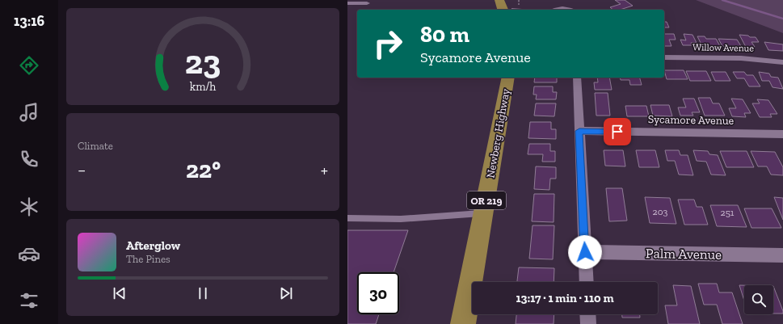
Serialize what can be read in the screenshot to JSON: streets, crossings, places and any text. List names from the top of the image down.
{
  "streets": {
    "main road": ["Newberg Highway", "OR 219"],
    "street": ["Willow Avenue", "Sycamore Avenue", "Palm Avenue"]
  },
  "house_numbers": ["203", "251"],
  "page": {
    "tabs": "13:16",
    "turn": ["80 m", "Sycamore Avenue"],
    "tile": "Climate",
    "heat": ["−", "22°", "+"],
    "song": ["Afterglow", "The Pines"],
    "limit": "30",
    "trip": "13:17 · 1 min · 110 m",
    "gauge": ["23", "km/h"]
  }
}
